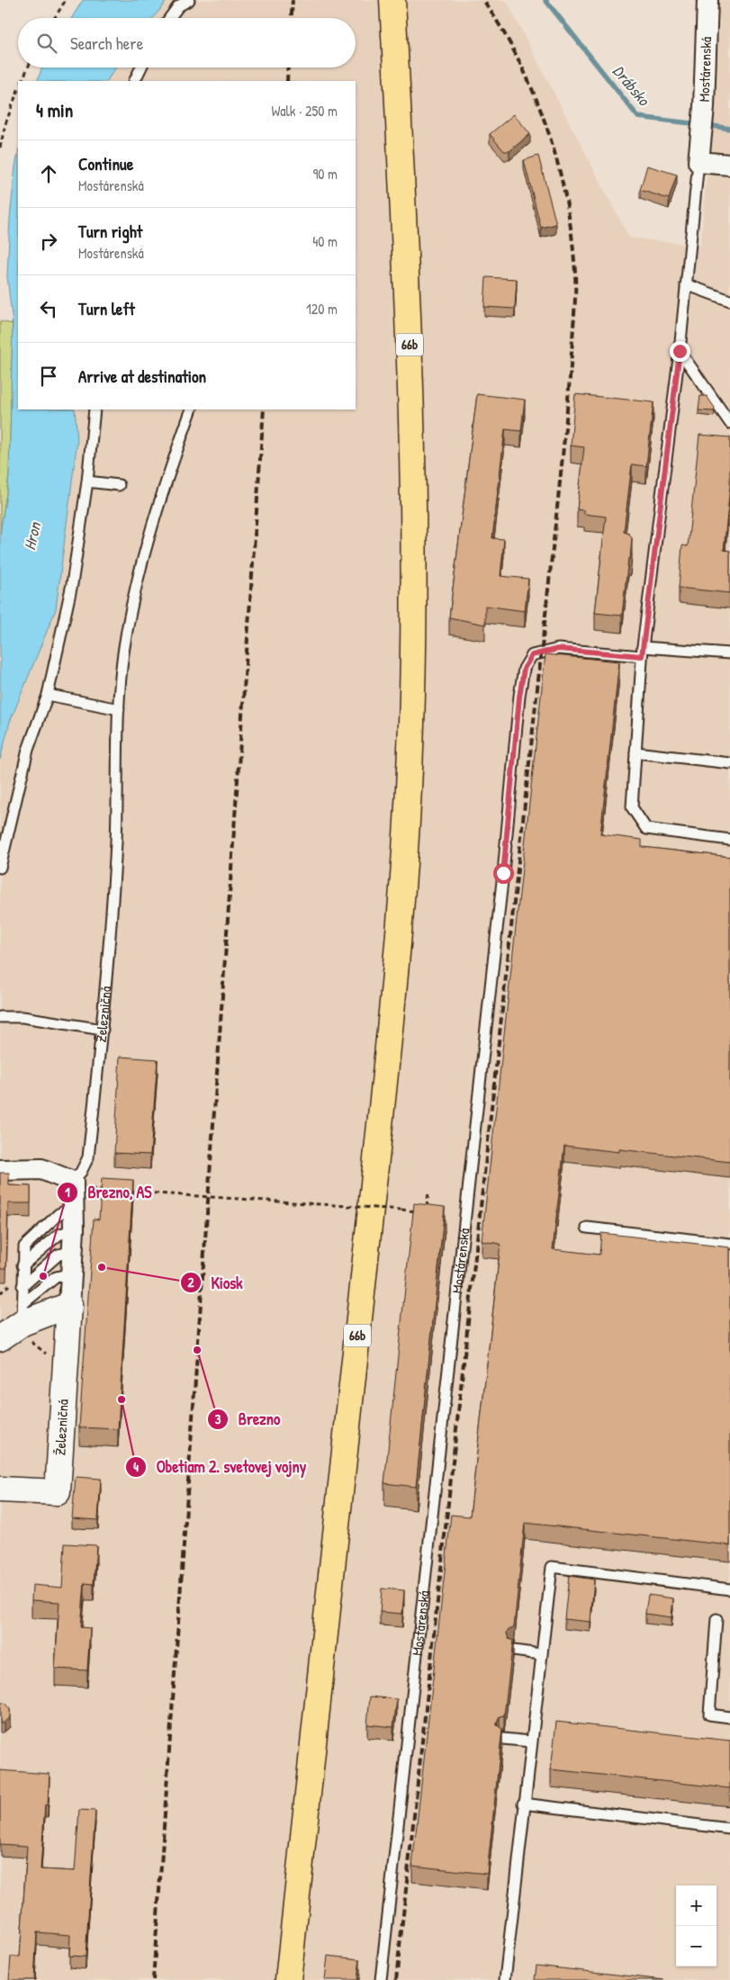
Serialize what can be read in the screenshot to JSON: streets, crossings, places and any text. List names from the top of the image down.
{
  "streets": {
    "main road": ["66b"],
    "street": ["Mostárenská", "Železničná"]
  },
  "water": ["Drábsko", "Hron"],
  "places": [
    "Kiosk",
    "Brezno, AS",
    "Brezno",
    "Obetiam 2. svetovej vojny"
  ],
  "page": {
    "search": "Search here",
    "heading": ["4 min", "Walk · 250 m"],
    "list": [
      ["Continue", "Mostárenská", "90 m"],
      ["Turn right", "Mostárenská", "40 m"],
      ["Turn left", "120 m"],
      "Arrive at destination"
    ],
    "map_buttons": ["+", "−"]
  }
}
